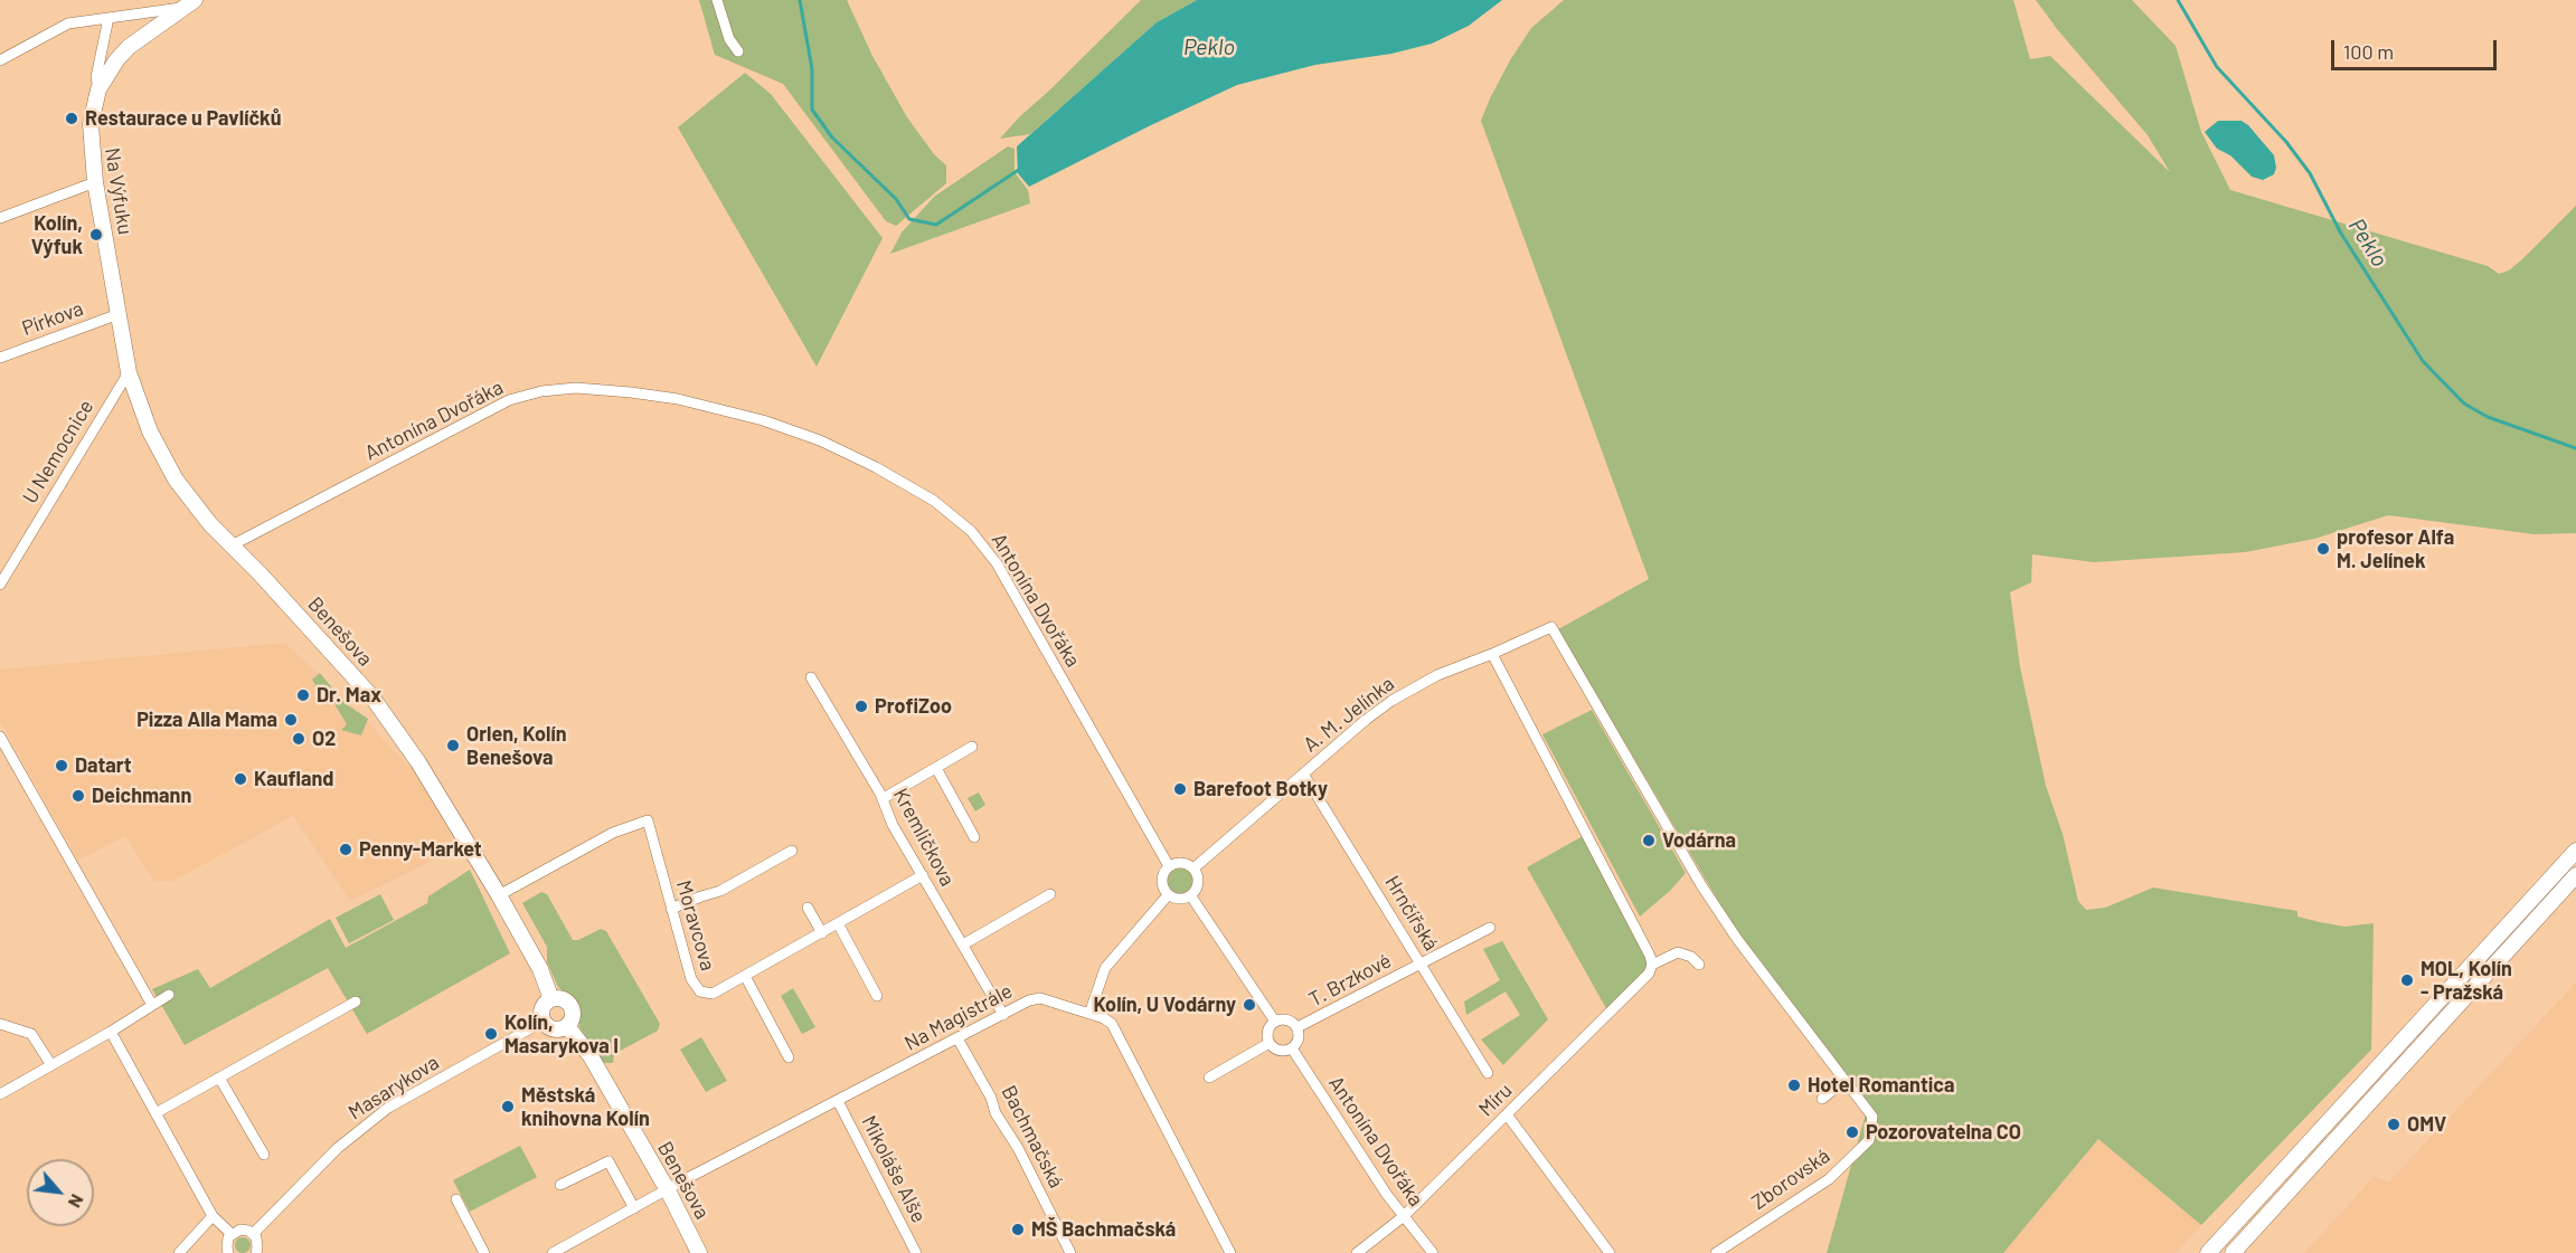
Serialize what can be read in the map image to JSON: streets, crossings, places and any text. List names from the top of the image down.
{
  "streets": {
    "street": [
      "Na Výfuku",
      "Pírkova",
      "Antonína Dvořáka",
      "U Nemocnice",
      "Benešova",
      "A. M. Jelínka",
      "Kremličkova",
      "Hrnčířská",
      "Moravcova",
      "T. Brzkové",
      "Na Magistrále",
      "Masarykova",
      "Míru",
      "Bachmačská",
      "Mikoláše Alše",
      "Zborovská"
    ]
  },
  "crossings": [
    ["Na Výfuku", "Pírkova"],
    ["Na Výfuku", "U Nemocnice"],
    ["Na Výfuku", "Benešova"],
    ["Antonína Dvořáka", "Benešova"],
    ["Antonína Dvořáka", "A. M. Jelínka"],
    ["Antonína Dvořáka", "T. Brzkové"],
    ["Antonína Dvořáka", "Míru"],
    ["U Nemocnice", "Benešova"],
    ["Benešova", "Moravcova"],
    ["Benešova", "Na Magistrále"],
    ["Benešova", "Masarykova"],
    ["A. M. Jelínka", "Hrnčířská"],
    ["A. M. Jelínka", "Zborovská"],
    ["Kremličkova", "Moravcova"],
    ["Kremličkova", "Na Magistrále"],
    ["Hrnčířská", "T. Brzkové"],
    ["Na Magistrále", "Bachmačská"],
    ["Na Magistrále", "Mikoláše Alše"]
  ],
  "water": ["Peklo"],
  "places": [
    "Restaurace u Pavlíčků",
    "Kolín, Výfuk",
    "profesor Alfa M. Jelínek",
    "Dr. Max",
    "ProfiZoo",
    "Pizza Alla Mama",
    "O2",
    "Orlen, Kolín Benešova",
    "Datart",
    "Kaufland",
    "Barefoot Botky",
    "Deichmann",
    "Vodárna",
    "Penny-Market",
    "MOL, Kolín - Pražská",
    "Kolín, U Vodárny",
    "Kolín, Masarykova I",
    "Hotel Romantica",
    "Městská knihovna Kolín",
    "OMV",
    "Pozorovatelna CO",
    "MŠ Bachmačská"
  ],
  "scale_bar": "100 m",
  "north": "bottom right"
}
